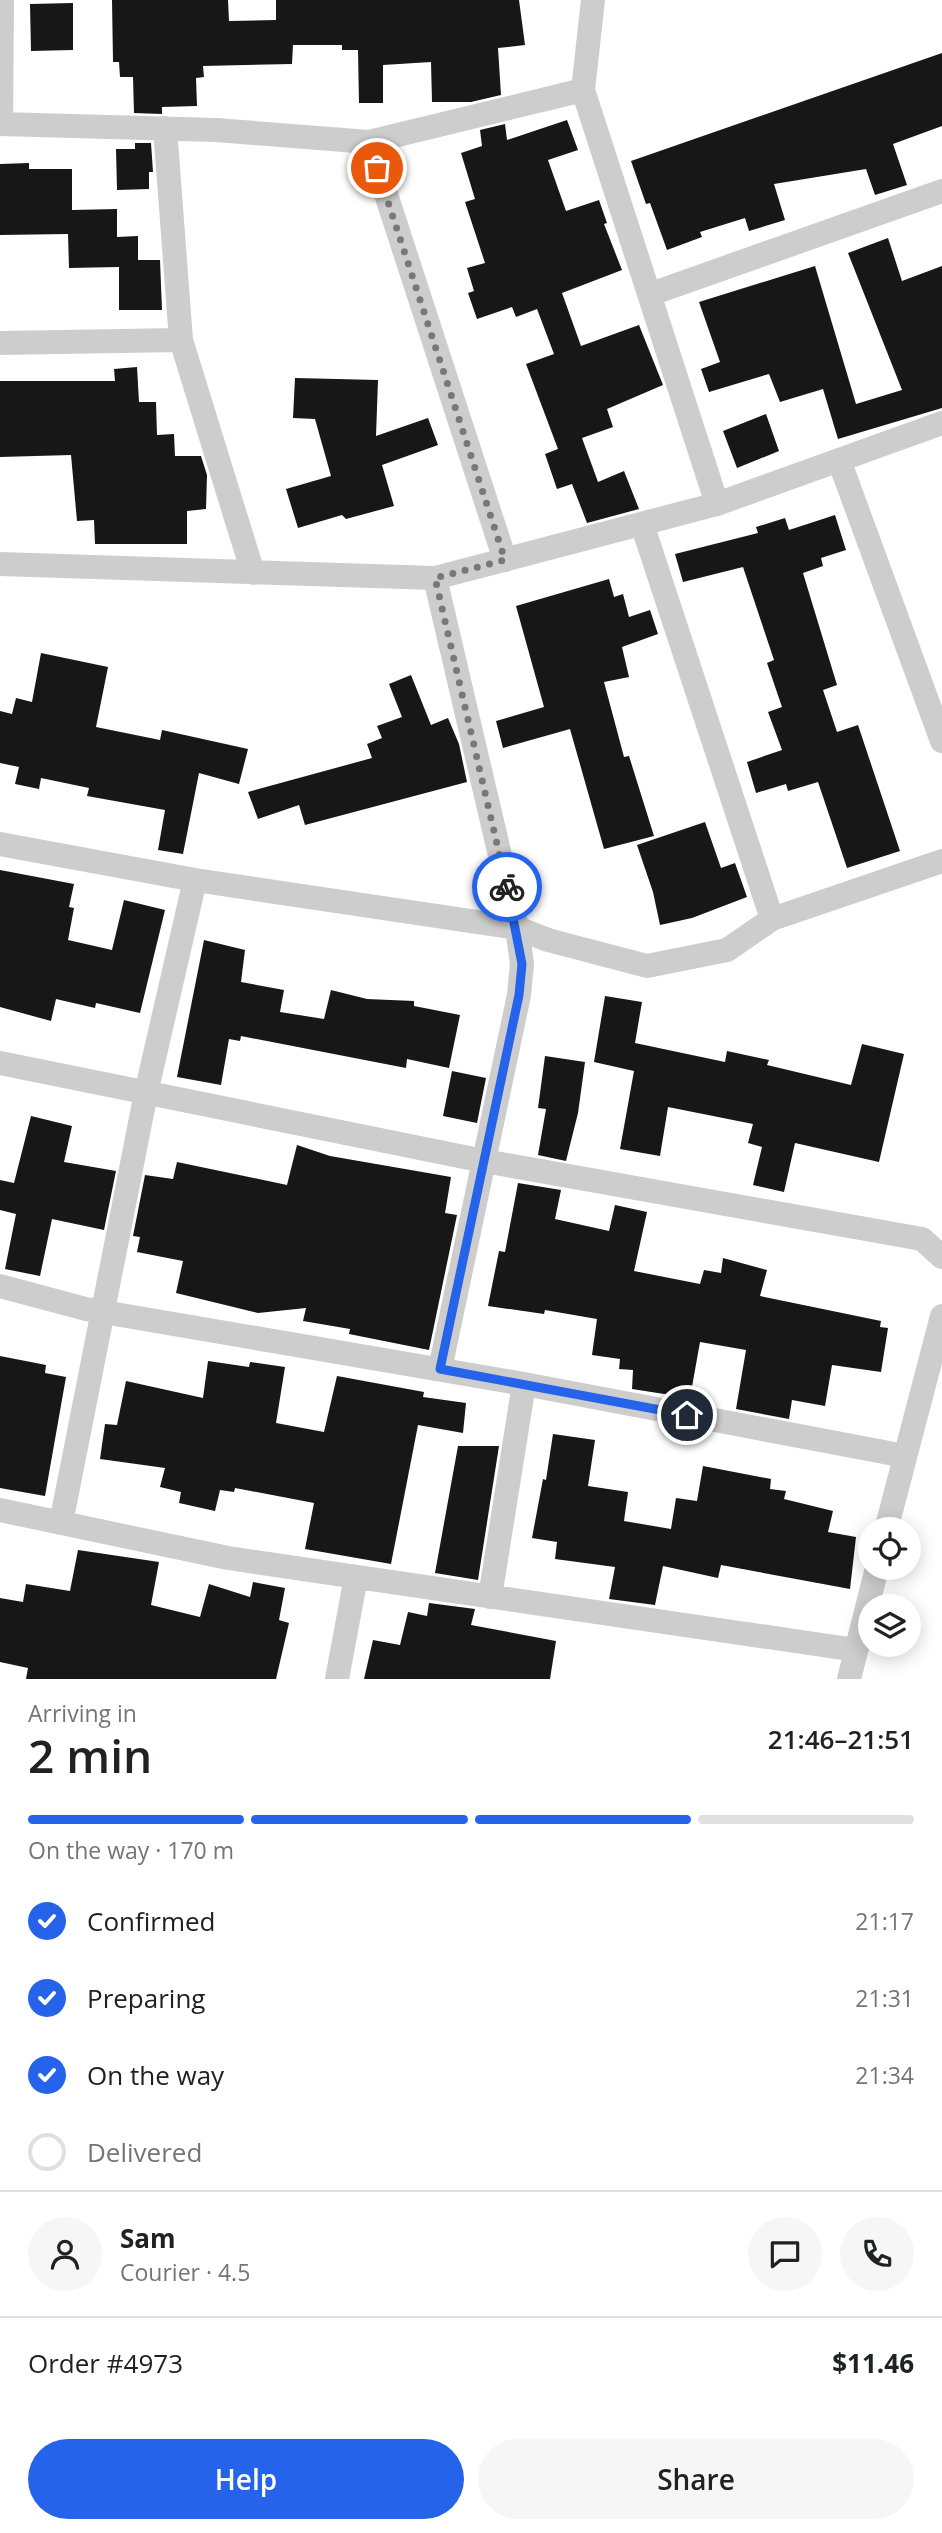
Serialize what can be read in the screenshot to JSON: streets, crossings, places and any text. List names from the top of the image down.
{
  "page": {
    "heading": ["2 min", "Arriving in", "21:46–21:51"],
    "panel": [
      "Sam",
      "Courier · 4.5",
      "Order #4973",
      "$11.46"
    ],
    "bar": "On the way · 170 m",
    "list": [
      ["Confirmed", "21:17"],
      ["Preparing", "21:31"],
      ["On the way", "21:34"],
      "Delivered"
    ],
    "buttons": ["Help", "Share"]
  }
}
